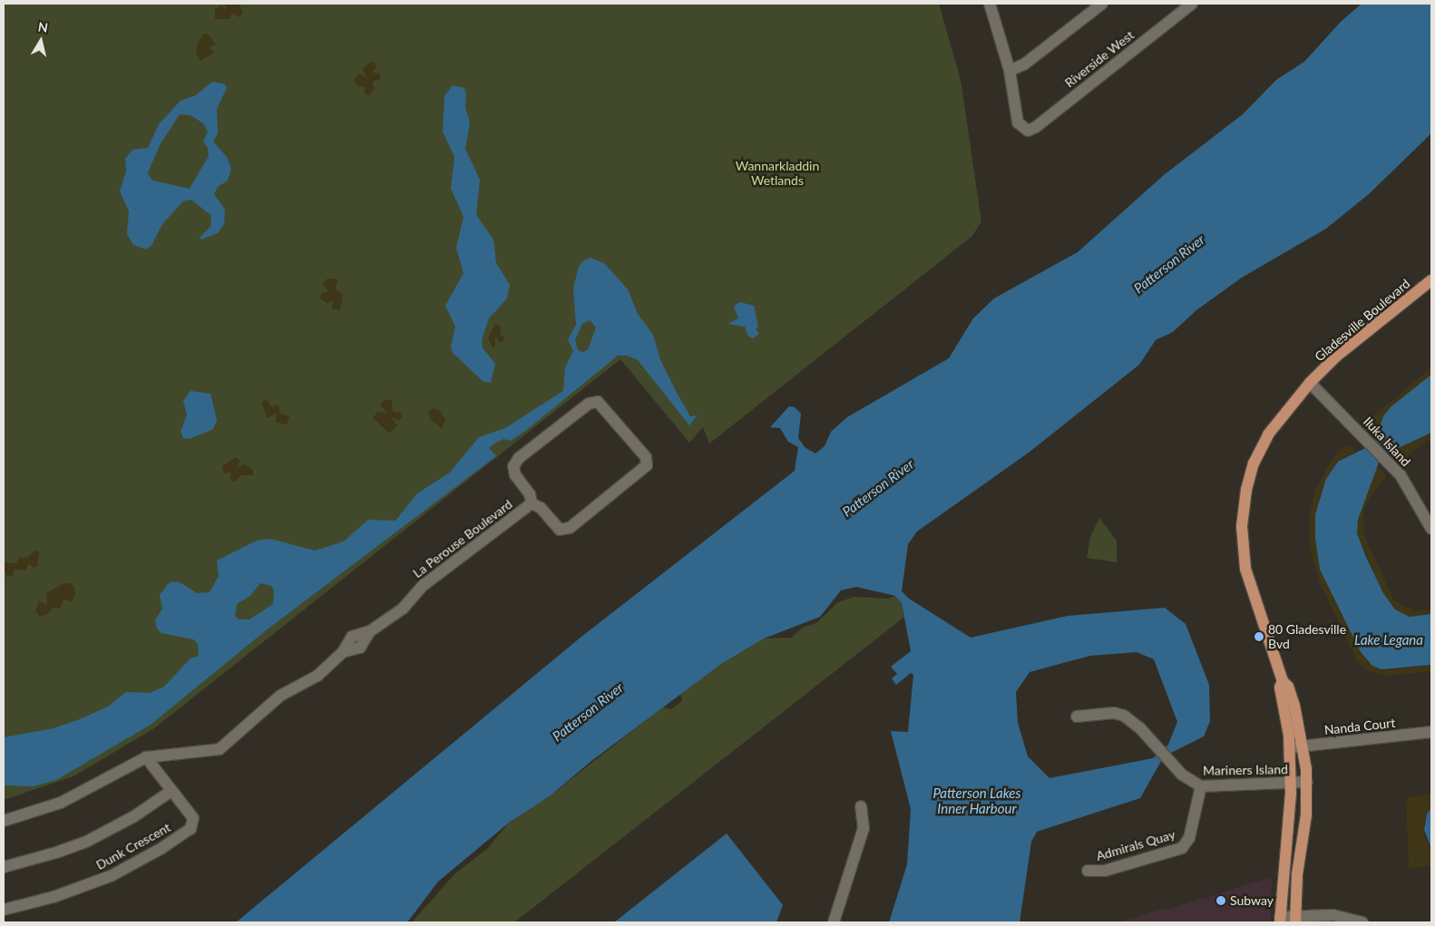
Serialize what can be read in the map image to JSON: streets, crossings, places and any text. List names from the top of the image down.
{
  "streets": {
    "main road": ["Gladesville Boulevard"],
    "street": [
      "Riverside West",
      "Iluka Island",
      "La Perouse Boulevard",
      "Nanda Court",
      "Mariners Island",
      "Admirals Quay",
      "Dunk Crescent"
    ]
  },
  "crossings": [
    ["Gladesville Boulevard", "Iluka Island"],
    ["Gladesville Boulevard", "Nanda Court"],
    ["Gladesville Boulevard", "Mariners Island"],
    ["La Perouse Boulevard", "Dunk Crescent"],
    ["Mariners Island", "Admirals Quay"]
  ],
  "water": ["Patterson River", "Lake Legana", "Patterson Lakes Inner Harbour"],
  "parks": ["Wannarkladdin Wetlands"],
  "places": ["80 Gladesville Bvd", "Subway"],
  "north": "top"
}
